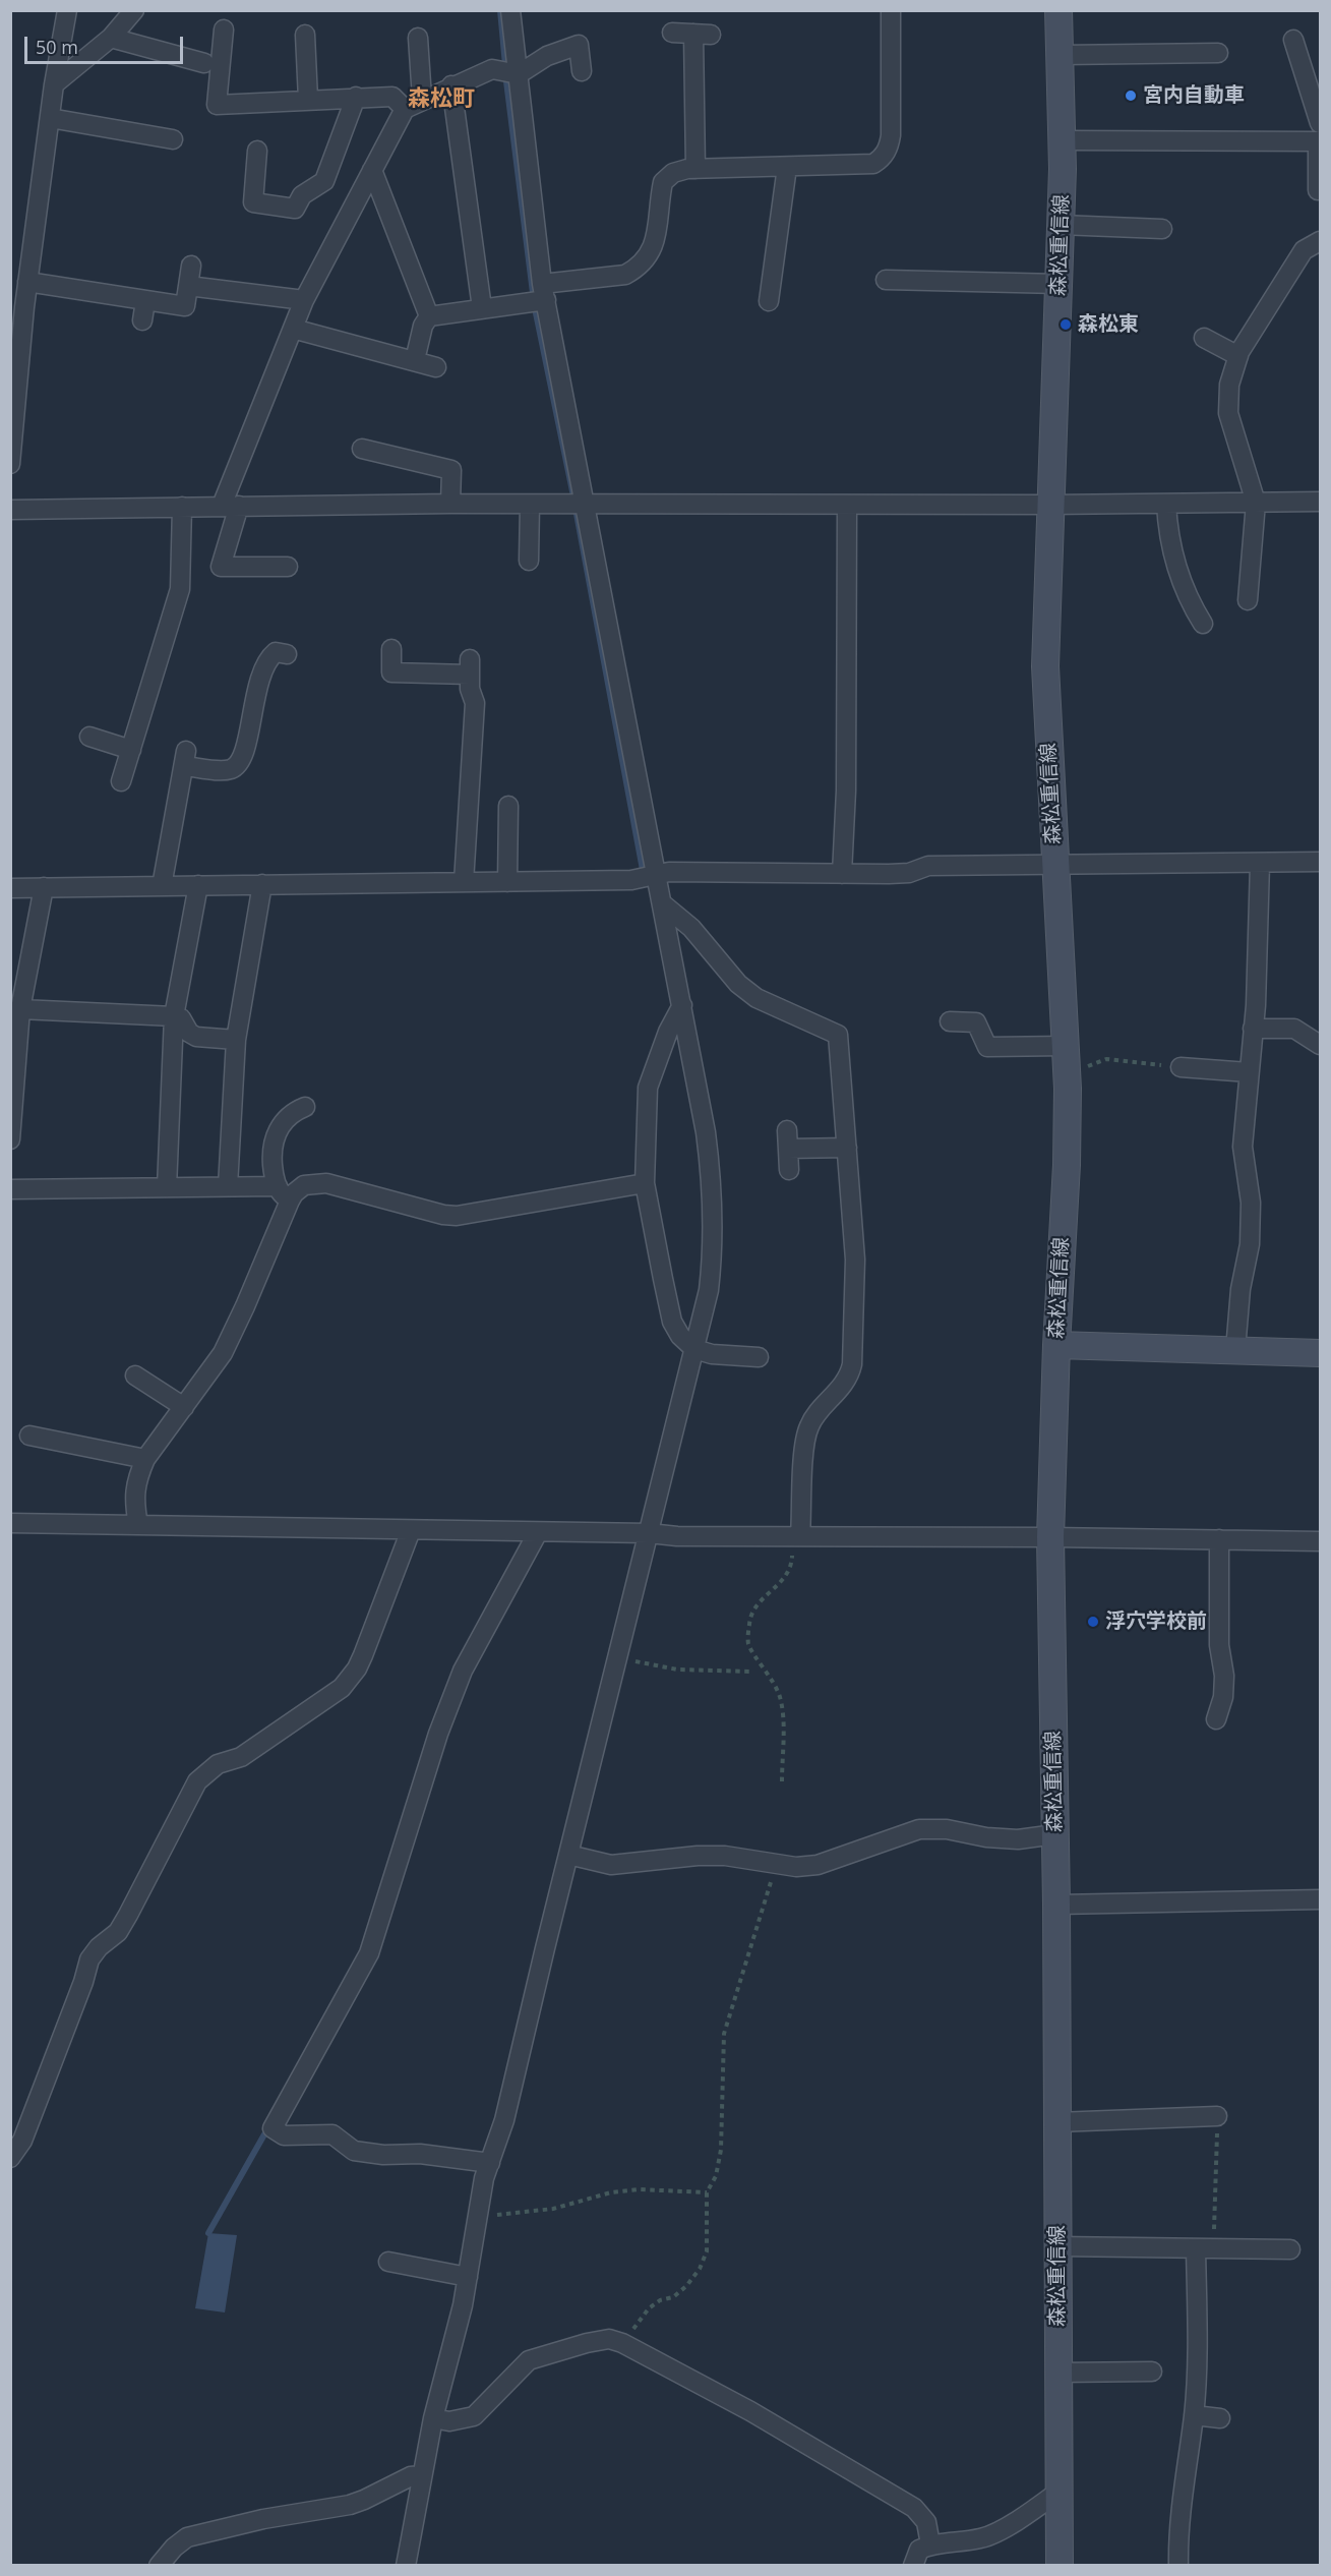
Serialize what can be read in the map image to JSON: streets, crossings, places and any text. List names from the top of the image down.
{
  "streets": {
    "main road": ["森松重信線"]
  },
  "districts": ["森松町"],
  "places": ["宮内自動車", "森松東", "浮穴学校前"],
  "scale_bar": "50 m"
}
